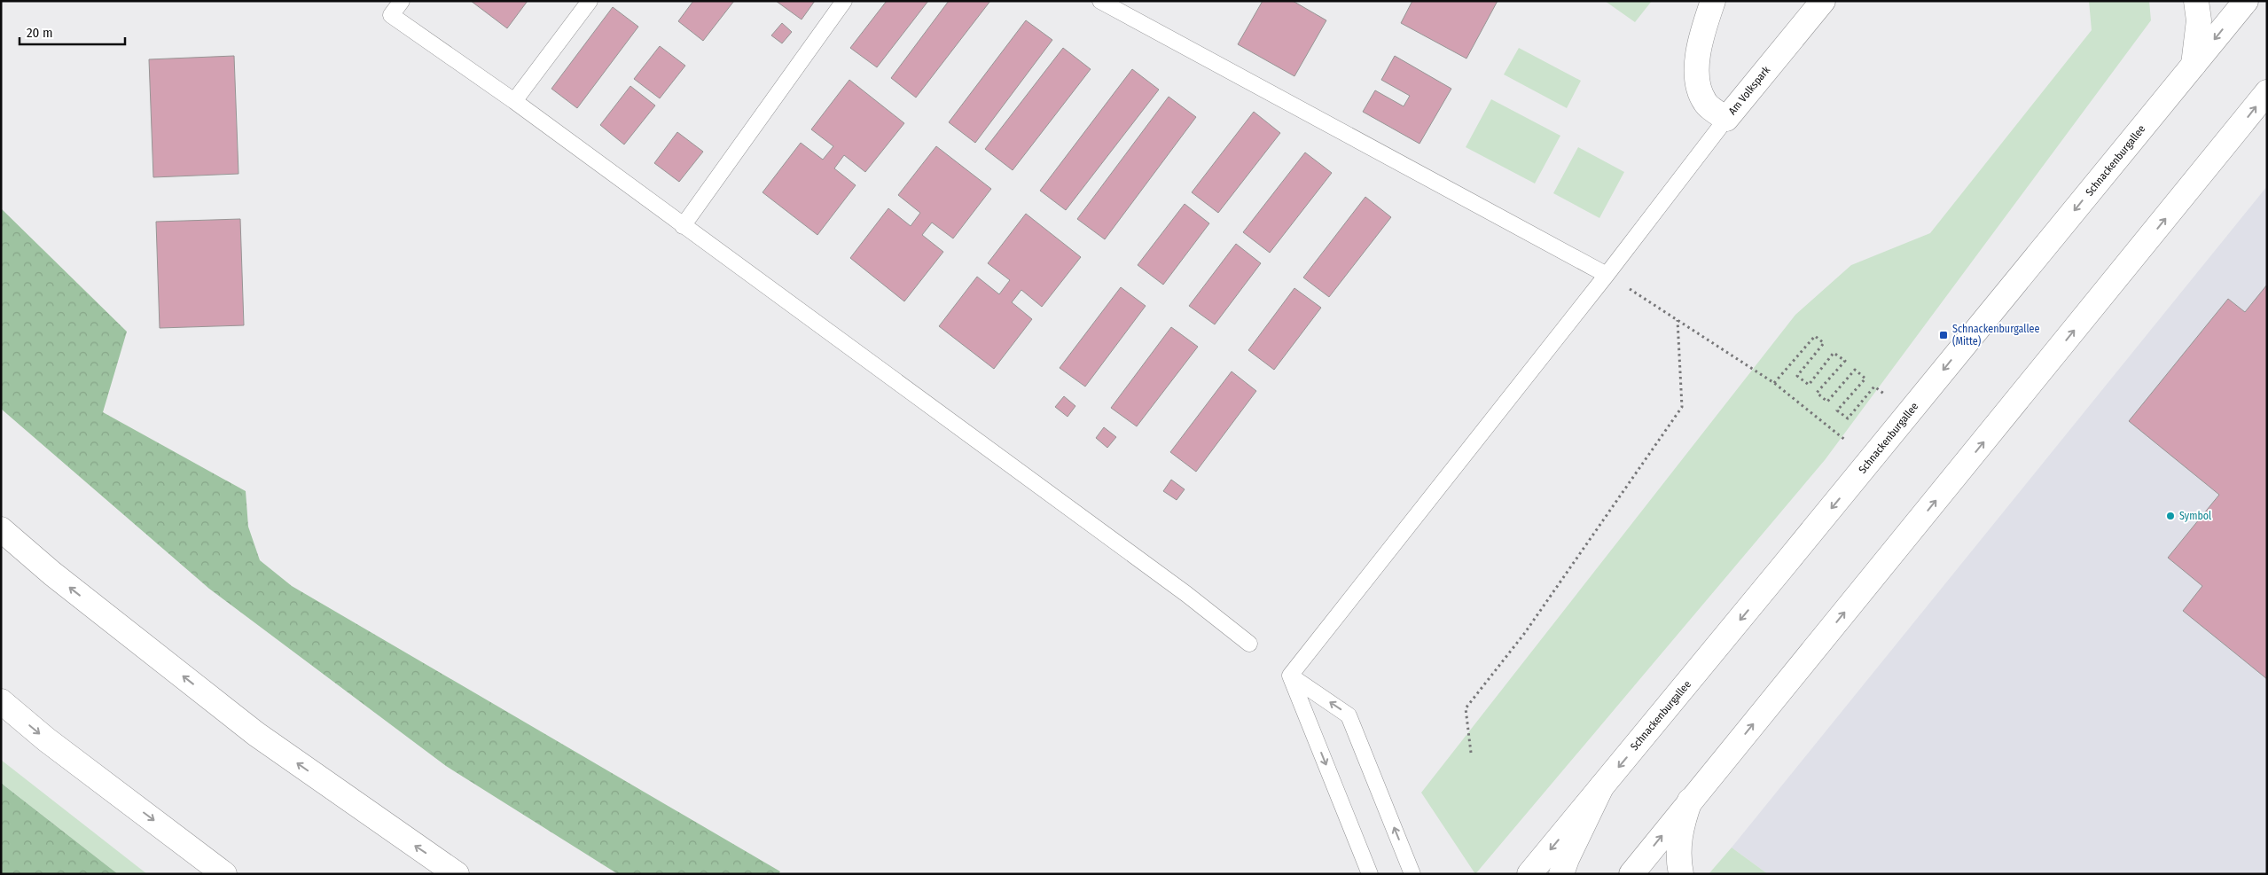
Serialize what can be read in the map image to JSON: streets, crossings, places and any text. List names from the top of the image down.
{
  "streets": {
    "main road": ["Am Volkspark", "Schnackenburgallee"]
  },
  "places": {
    "transit": ["Schnackenburgallee (Mitte)"],
    "other": ["Symbol"]
  },
  "scale_bar": "20 m"
}
